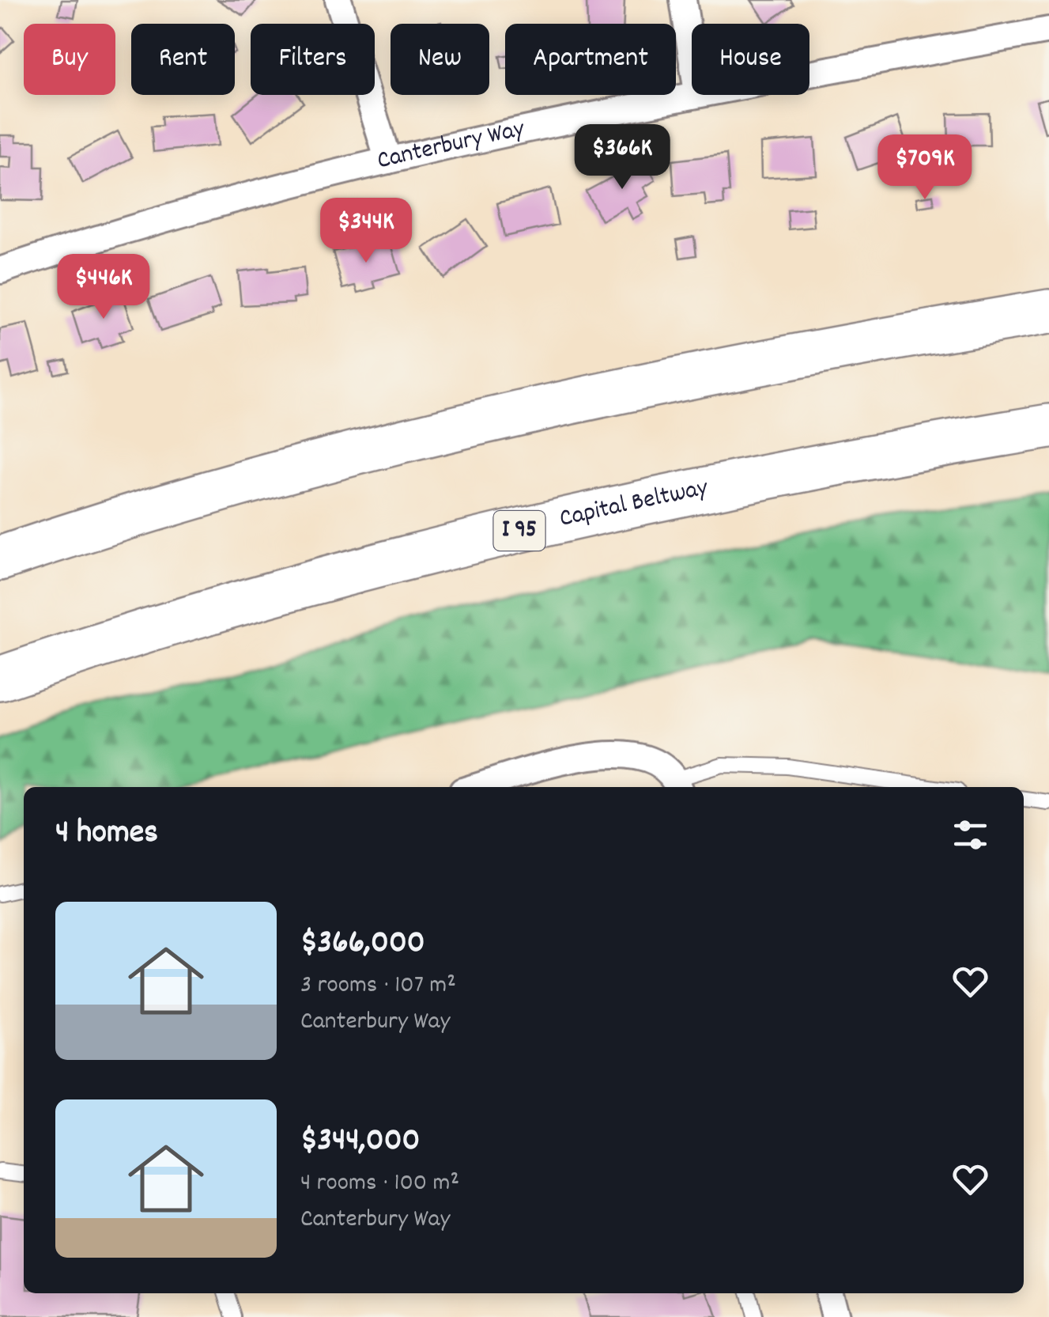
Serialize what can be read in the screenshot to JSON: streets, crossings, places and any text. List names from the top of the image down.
{
  "streets": {
    "highway": ["Capital Beltway", "I 95"],
    "street": ["Canterbury Way"]
  },
  "page": {
    "chip": [
      "Buy",
      "Rent",
      "Filters",
      "New",
      "Apartment",
      "House"
    ],
    "price": [
      "$366K",
      "$709K",
      "$344K",
      "$446K"
    ],
    "heading": "4 homes",
    "list": [
      {
        "name": "$366,000",
        "note": "3 rooms · 107 m² · Canterbury Way"
      },
      {
        "name": "$344,000",
        "note": "4 rooms · 100 m² · Canterbury Way"
      }
    ]
  }
}
